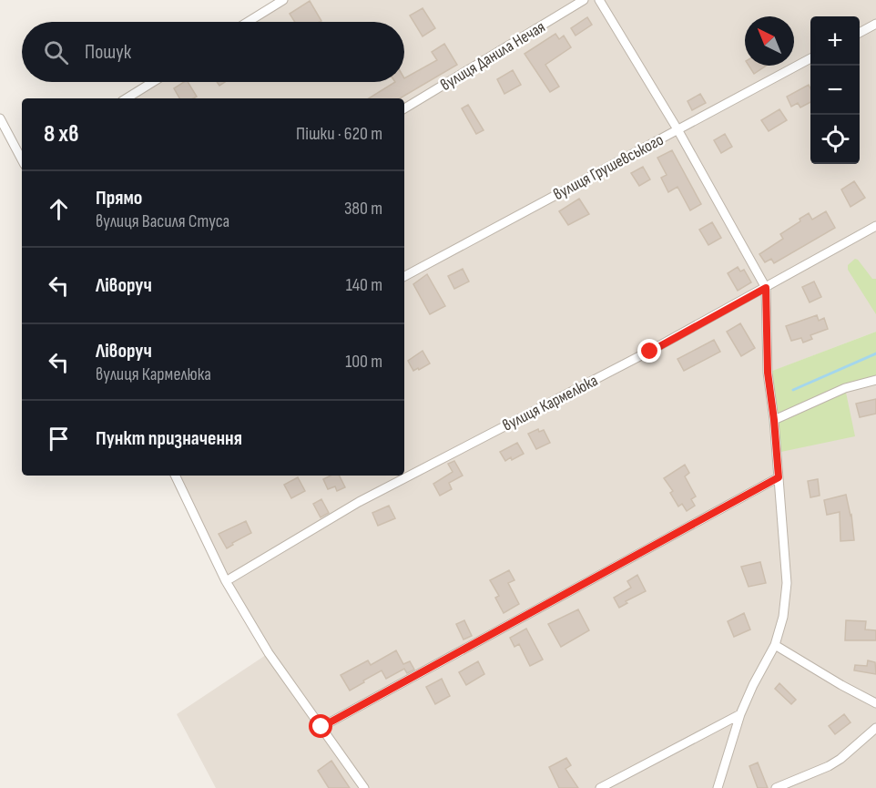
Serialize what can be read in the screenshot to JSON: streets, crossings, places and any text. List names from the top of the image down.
{
  "streets": {
    "street": ["вулиця Данила Нечая", "вулиця Грушевського", "вулиця Кармелюка"]
  },
  "north": "top left",
  "page": {
    "map_buttons": ["+", "−"],
    "search": "Пошук",
    "heading": ["8 хв", "Пішки · 620 m"],
    "list": [
      ["Прямо", "вулиця Василя Стуса", "380 m"],
      ["Ліворуч", "140 m"],
      ["Ліворуч", "вулиця Кармелюка", "100 m"],
      "Пункт призначення"
    ]
  }
}
